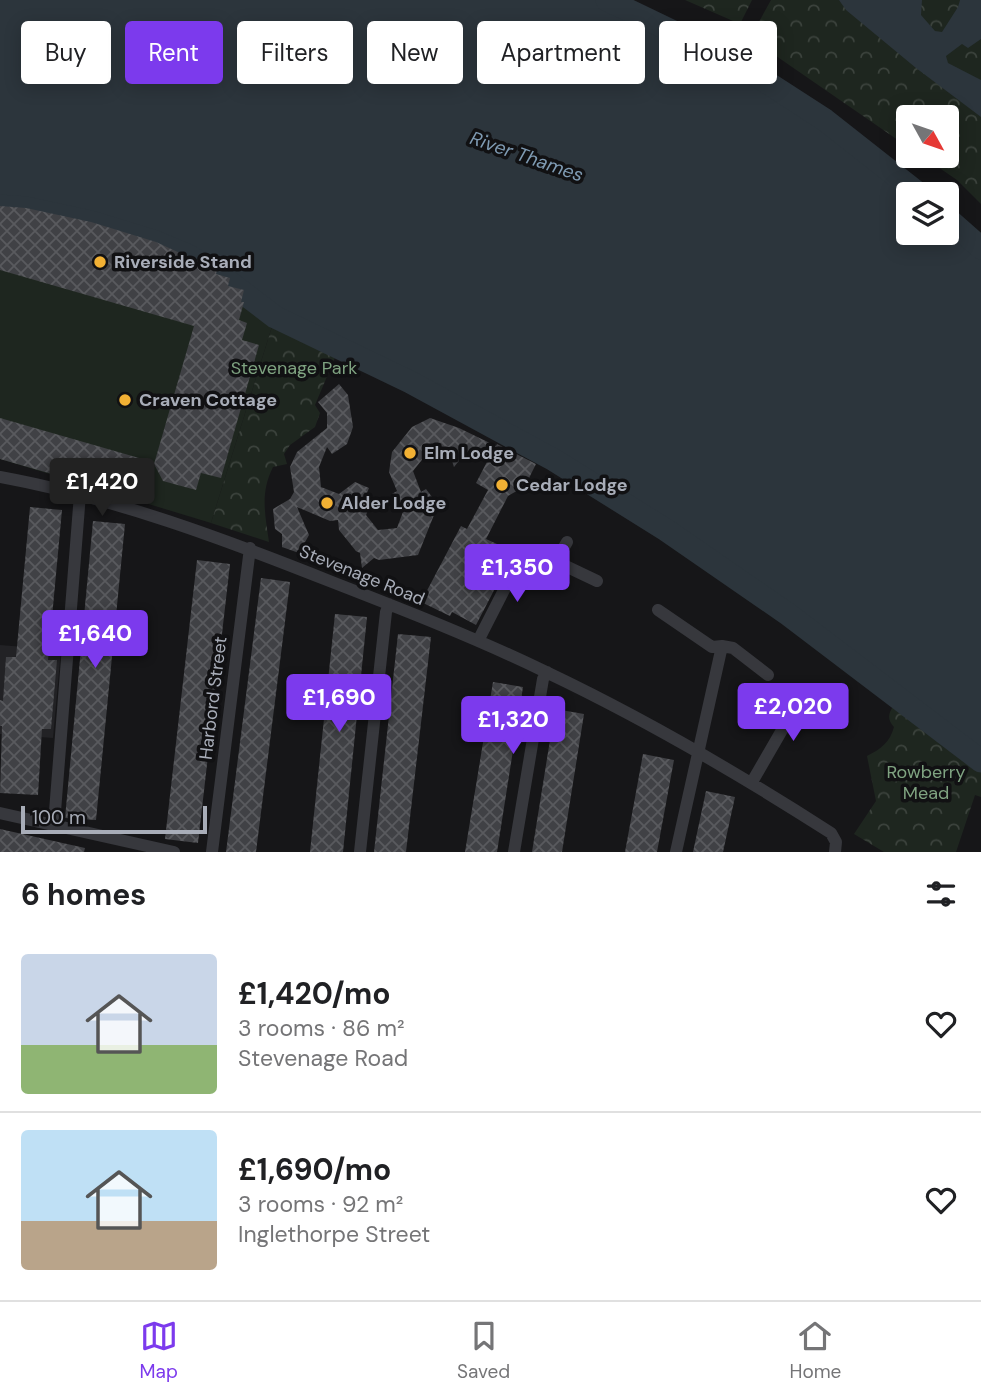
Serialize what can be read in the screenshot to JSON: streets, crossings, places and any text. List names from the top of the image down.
{
  "streets": {
    "street": ["Stevenage Road", "Harbord Street"]
  },
  "crossings": [
    ["Stevenage Road", "Harbord Street"]
  ],
  "water": ["River Thames"],
  "parks": ["Stevenage Park", "Rowberry Mead"],
  "places": [
    "Riverside Stand",
    "Craven Cottage",
    "Elm Lodge",
    "Cedar Lodge",
    "Alder Lodge"
  ],
  "scale_bar": "100 m",
  "north": "bottom right",
  "page": {
    "chip": [
      "Buy",
      "Rent",
      "Filters",
      "New",
      "Apartment",
      "House"
    ],
    "price": [
      "£1,420",
      "£1,350",
      "£1,640",
      "£1,690",
      "£2,020",
      "£1,320"
    ],
    "scale": "100 m",
    "heading": "6 homes",
    "list": [
      {
        "name": "£1,420/mo",
        "note": "3 rooms · 86 m² · Stevenage Road"
      },
      {
        "name": "£1,690/mo",
        "note": "3 rooms · 92 m² · Inglethorpe Street"
      }
    ],
    "tabs": ["Map", "Saved", "Home"]
  }
}
